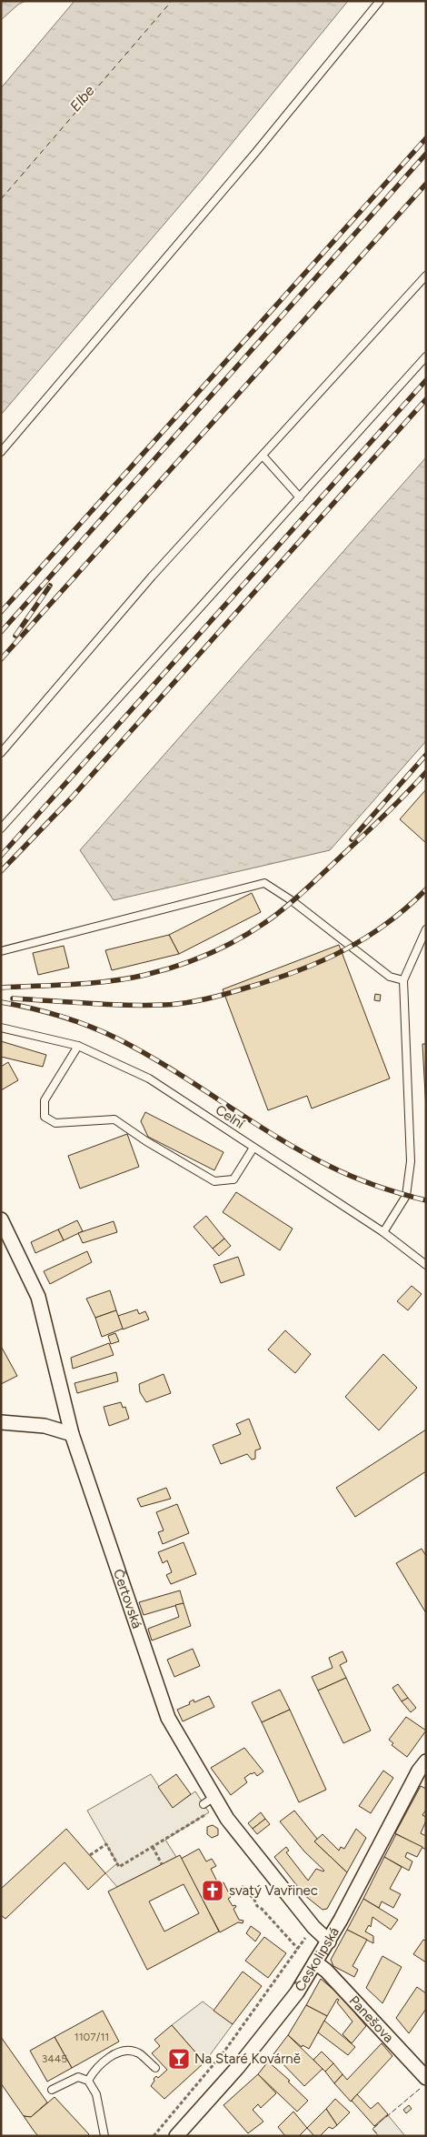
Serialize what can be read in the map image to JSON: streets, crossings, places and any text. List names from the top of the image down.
{
  "streets": {
    "street": ["Čertovská", "Českolipská", "Panešova"],
    "lane": ["Celní"]
  },
  "crossings": [
    ["Čertovská", "Českolipská"],
    ["Českolipská", "Panešova"]
  ],
  "water": ["Elbe"],
  "places": {
    "church": ["svatý Vavřinec"],
    "bar": ["Na Staré Kovárně"]
  },
  "house_numbers": ["1107/11", "3445"]
}
